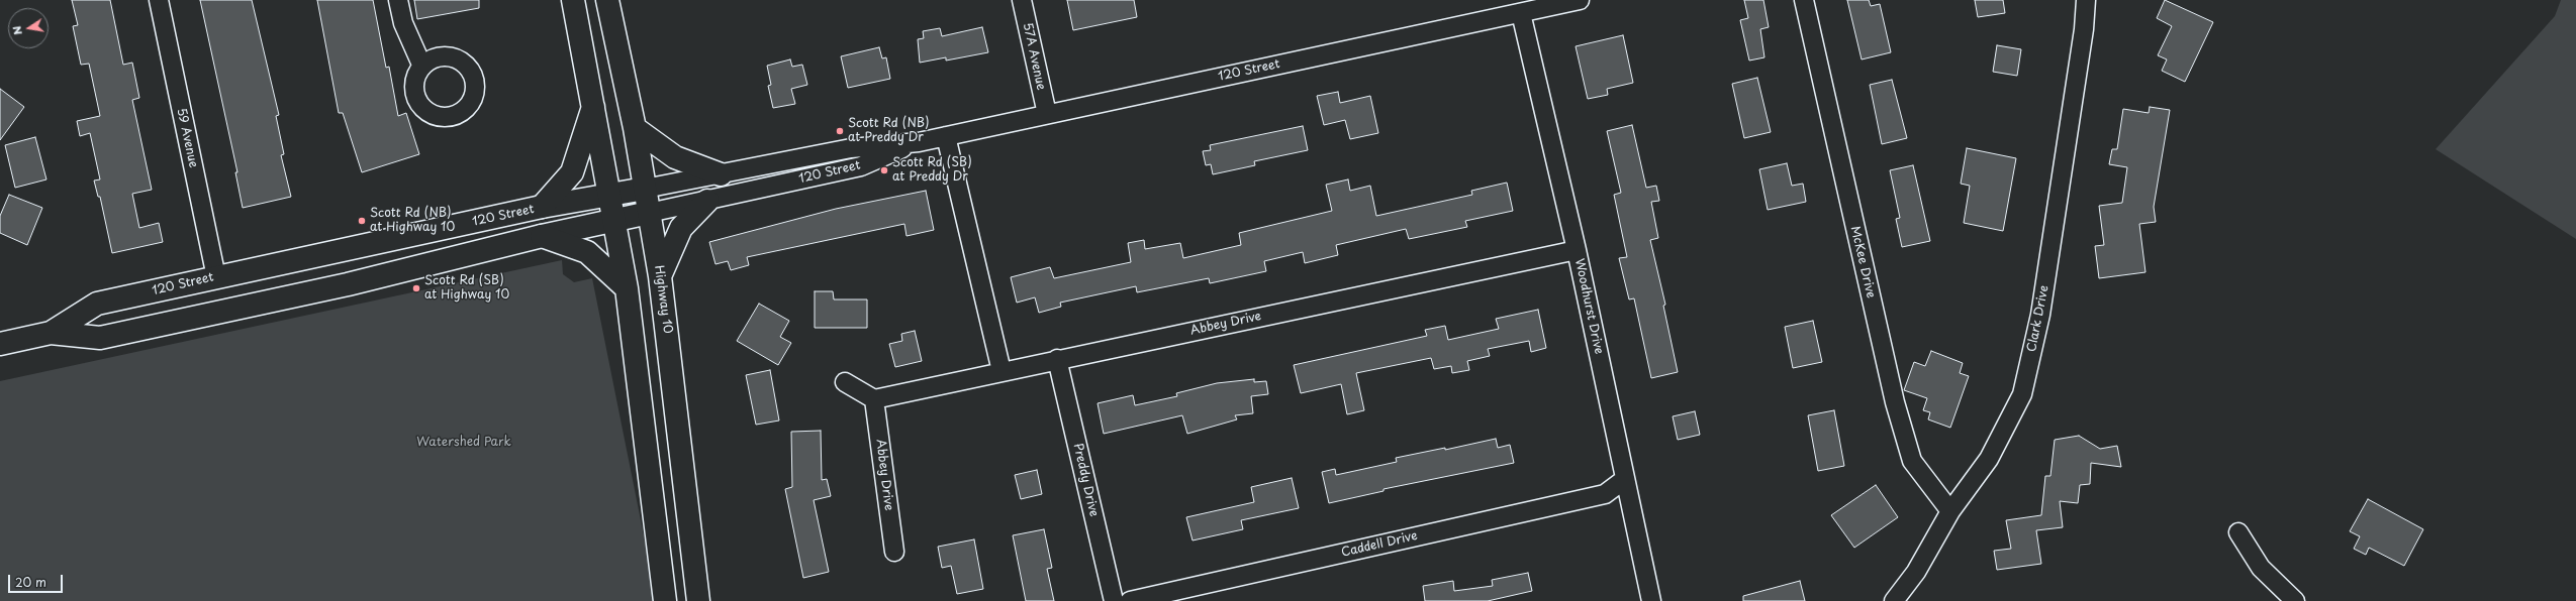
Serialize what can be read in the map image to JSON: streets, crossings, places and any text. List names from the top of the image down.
{
  "streets": {
    "main road": ["120 Street", "Highway 10"],
    "street": [
      "57A Avenue",
      "59 Avenue",
      "McKee Drive",
      "Woodhurst Drive",
      "Clark Drive",
      "Abbey Drive",
      "Preddy Drive",
      "Caddell Drive"
    ]
  },
  "crossings": [
    ["57A Avenue", "120 Street"],
    ["120 Street", "59 Avenue"],
    ["120 Street", "Highway 10"],
    ["120 Street", "Woodhurst Drive"],
    ["McKee Drive", "Clark Drive"],
    ["Woodhurst Drive", "Abbey Drive"],
    ["Woodhurst Drive", "Caddell Drive"],
    ["Abbey Drive", "Preddy Drive"]
  ],
  "parks": ["Watershed Park"],
  "places": [
    "Scott Rd (NB) at Preddy Dr",
    "Scott Rd (SB) at Preddy Dr",
    "Scott Rd (NB) at Highway 10",
    "Scott Rd (SB) at Highway 10"
  ],
  "scale_bar": "20 m",
  "north": "left"
}
